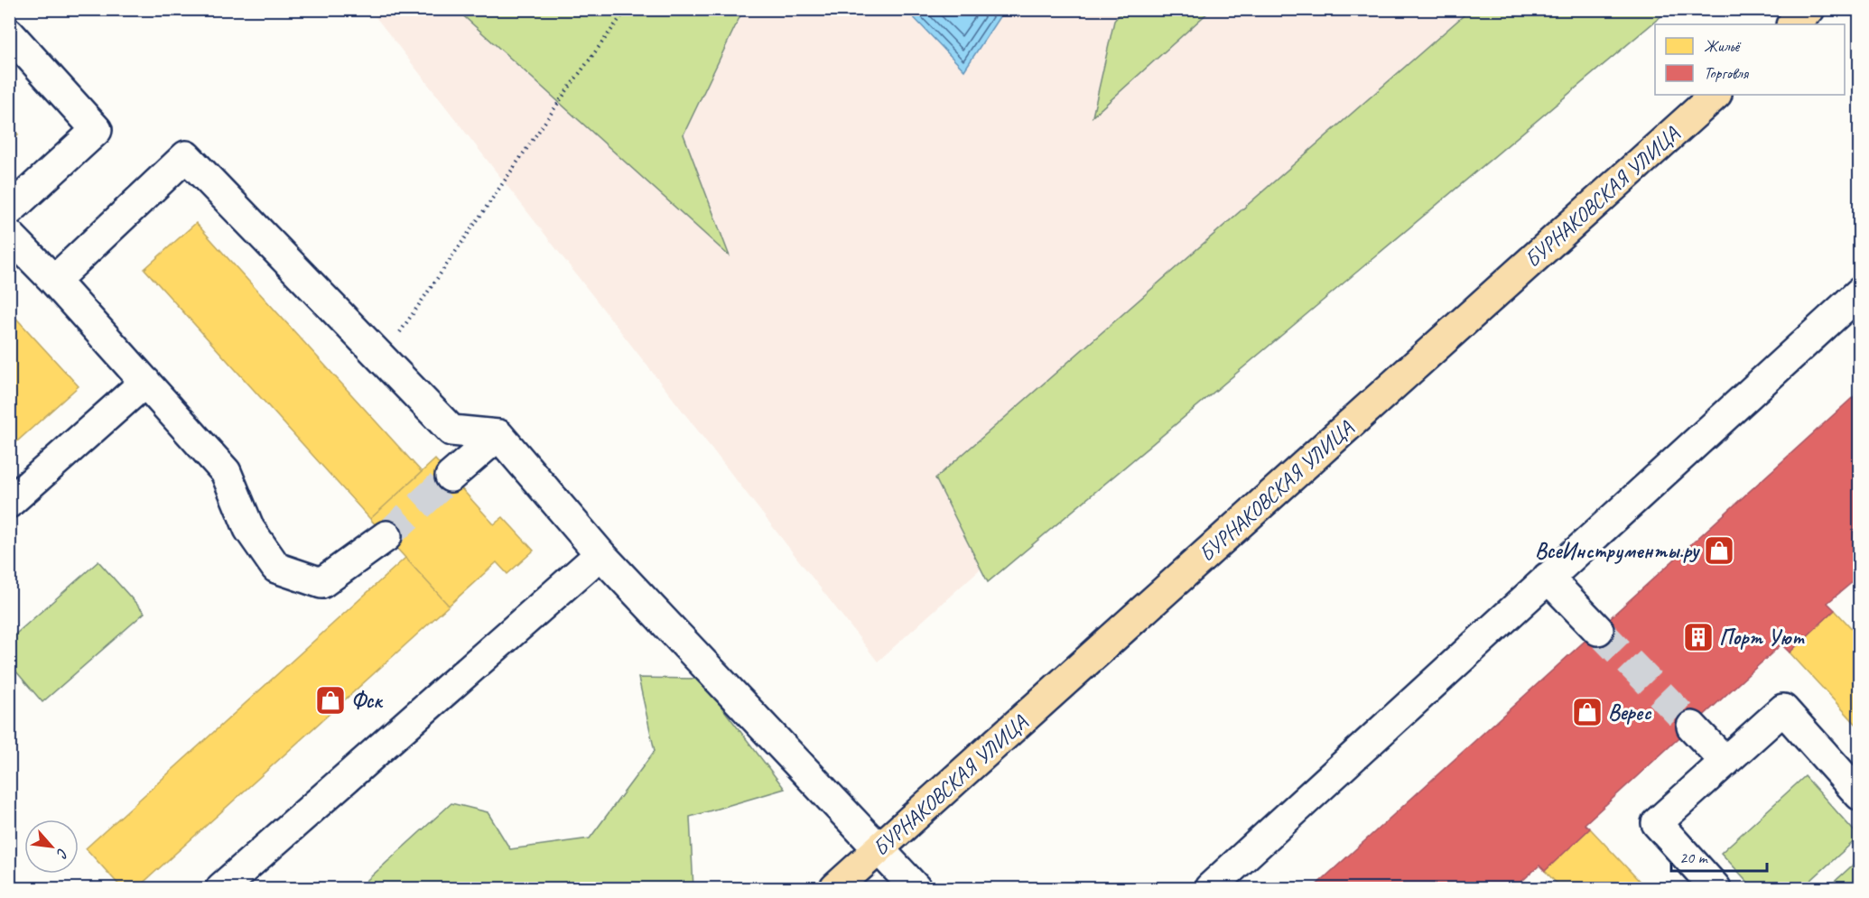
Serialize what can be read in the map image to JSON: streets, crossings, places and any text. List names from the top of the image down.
{
  "streets": {
    "main road": ["БУРНАКОВСКАЯ УЛИЦА"]
  },
  "places": {
    "shop": ["ВсеИнструменты.ру", "Фск", "Верес"],
    "building": ["Порт Уют"]
  },
  "legend": ["Жильё", "Торговля"],
  "scale_bar": "20 m",
  "north": "bottom right"
}
